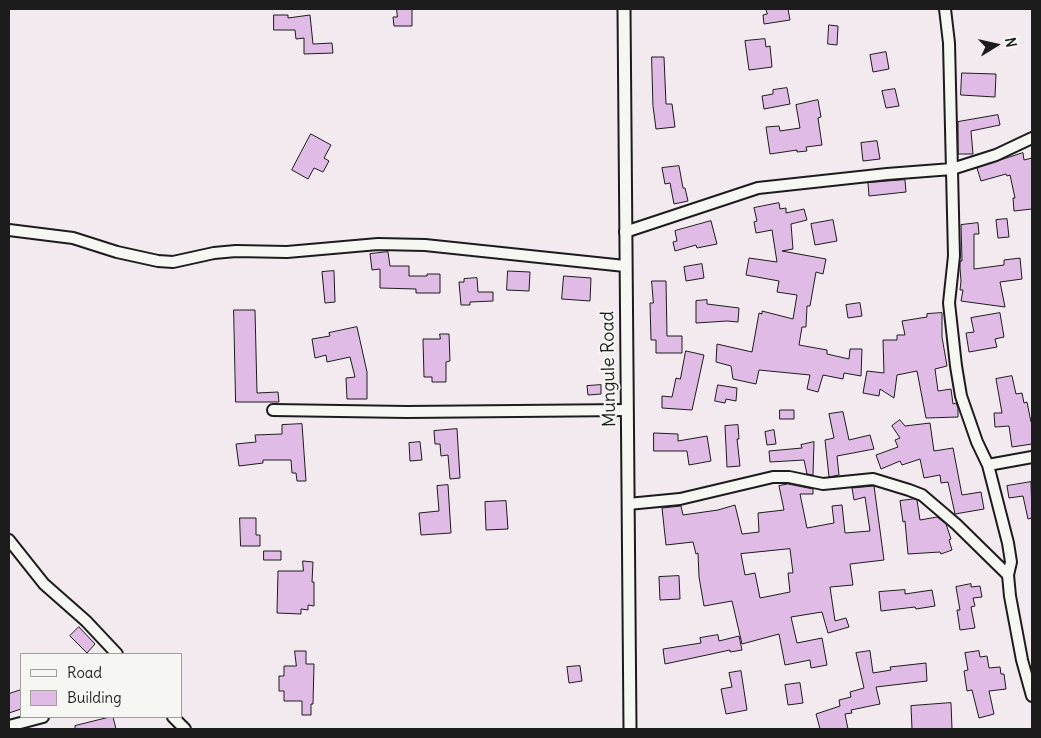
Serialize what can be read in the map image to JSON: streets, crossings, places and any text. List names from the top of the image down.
{
  "streets": {
    "street": ["Mungule Road"]
  },
  "legend": ["Road", "Building"],
  "north": "right"
}
